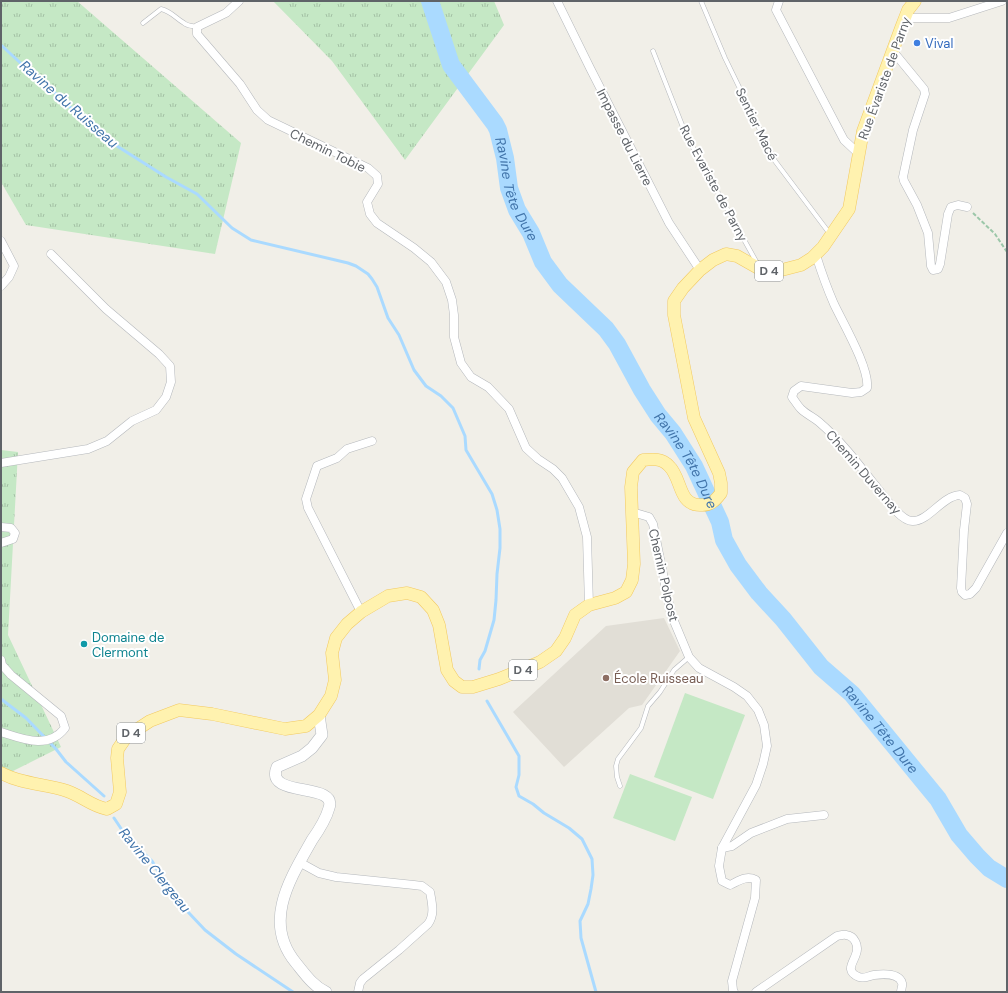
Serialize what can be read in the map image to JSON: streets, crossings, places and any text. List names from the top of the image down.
{
  "streets": {
    "main road": ["Rue Évariste de Parny", "D 4"],
    "street": [
      "Impasse du Lierre",
      "Chemin Tobie",
      "Chemin Duvernay",
      "Chemin Polpost"
    ],
    "lane": ["Sentier Macé", "Rue Evariste de Parny"]
  },
  "crossings": [
    ["Rue Évariste de Parny", "Sentier Macé"],
    ["Rue Évariste de Parny", "Impasse du Lierre"],
    ["Rue Évariste de Parny", "Chemin Tobie"],
    ["Rue Évariste de Parny", "Rue Evariste de Parny"],
    ["Rue Évariste de Parny", "Chemin Duvernay"],
    ["Rue Évariste de Parny", "Chemin Polpost"]
  ],
  "water": ["Ravine du Ruisseau", "Ravine Tête Dure", "Ravine Clergeau"],
  "places": ["Vival", "Domaine de Clermont", "École Ruisseau"]
}
